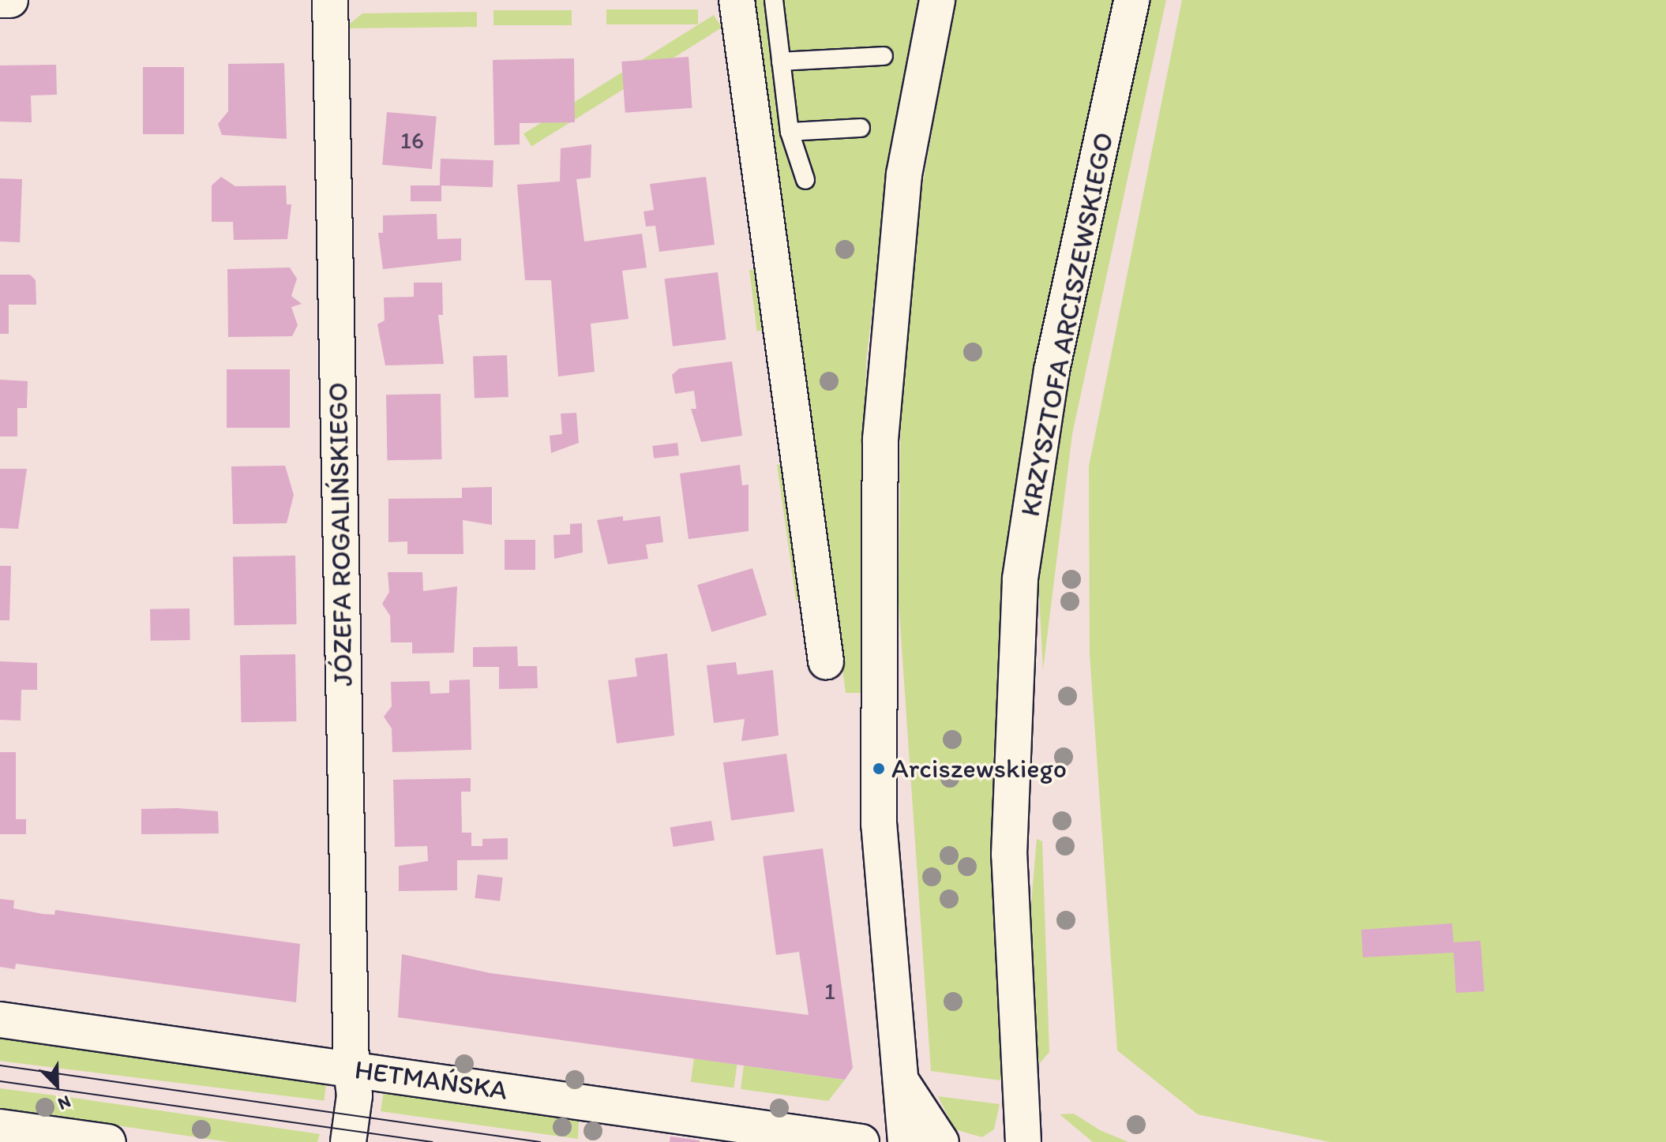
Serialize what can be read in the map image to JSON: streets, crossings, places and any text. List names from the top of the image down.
{
  "streets": {
    "main road": ["KRZYSZTOFA ARCISZEWSKIEGO", "JÓZEFA ROGALIŃSKIEGO", "HETMAŃSKA"]
  },
  "crossings": [
    ["JÓZEFA ROGALIŃSKIEGO", "HETMAŃSKA"]
  ],
  "places": ["Arciszewskiego"],
  "house_numbers": ["16", "1"],
  "north": "bottom right"
}
